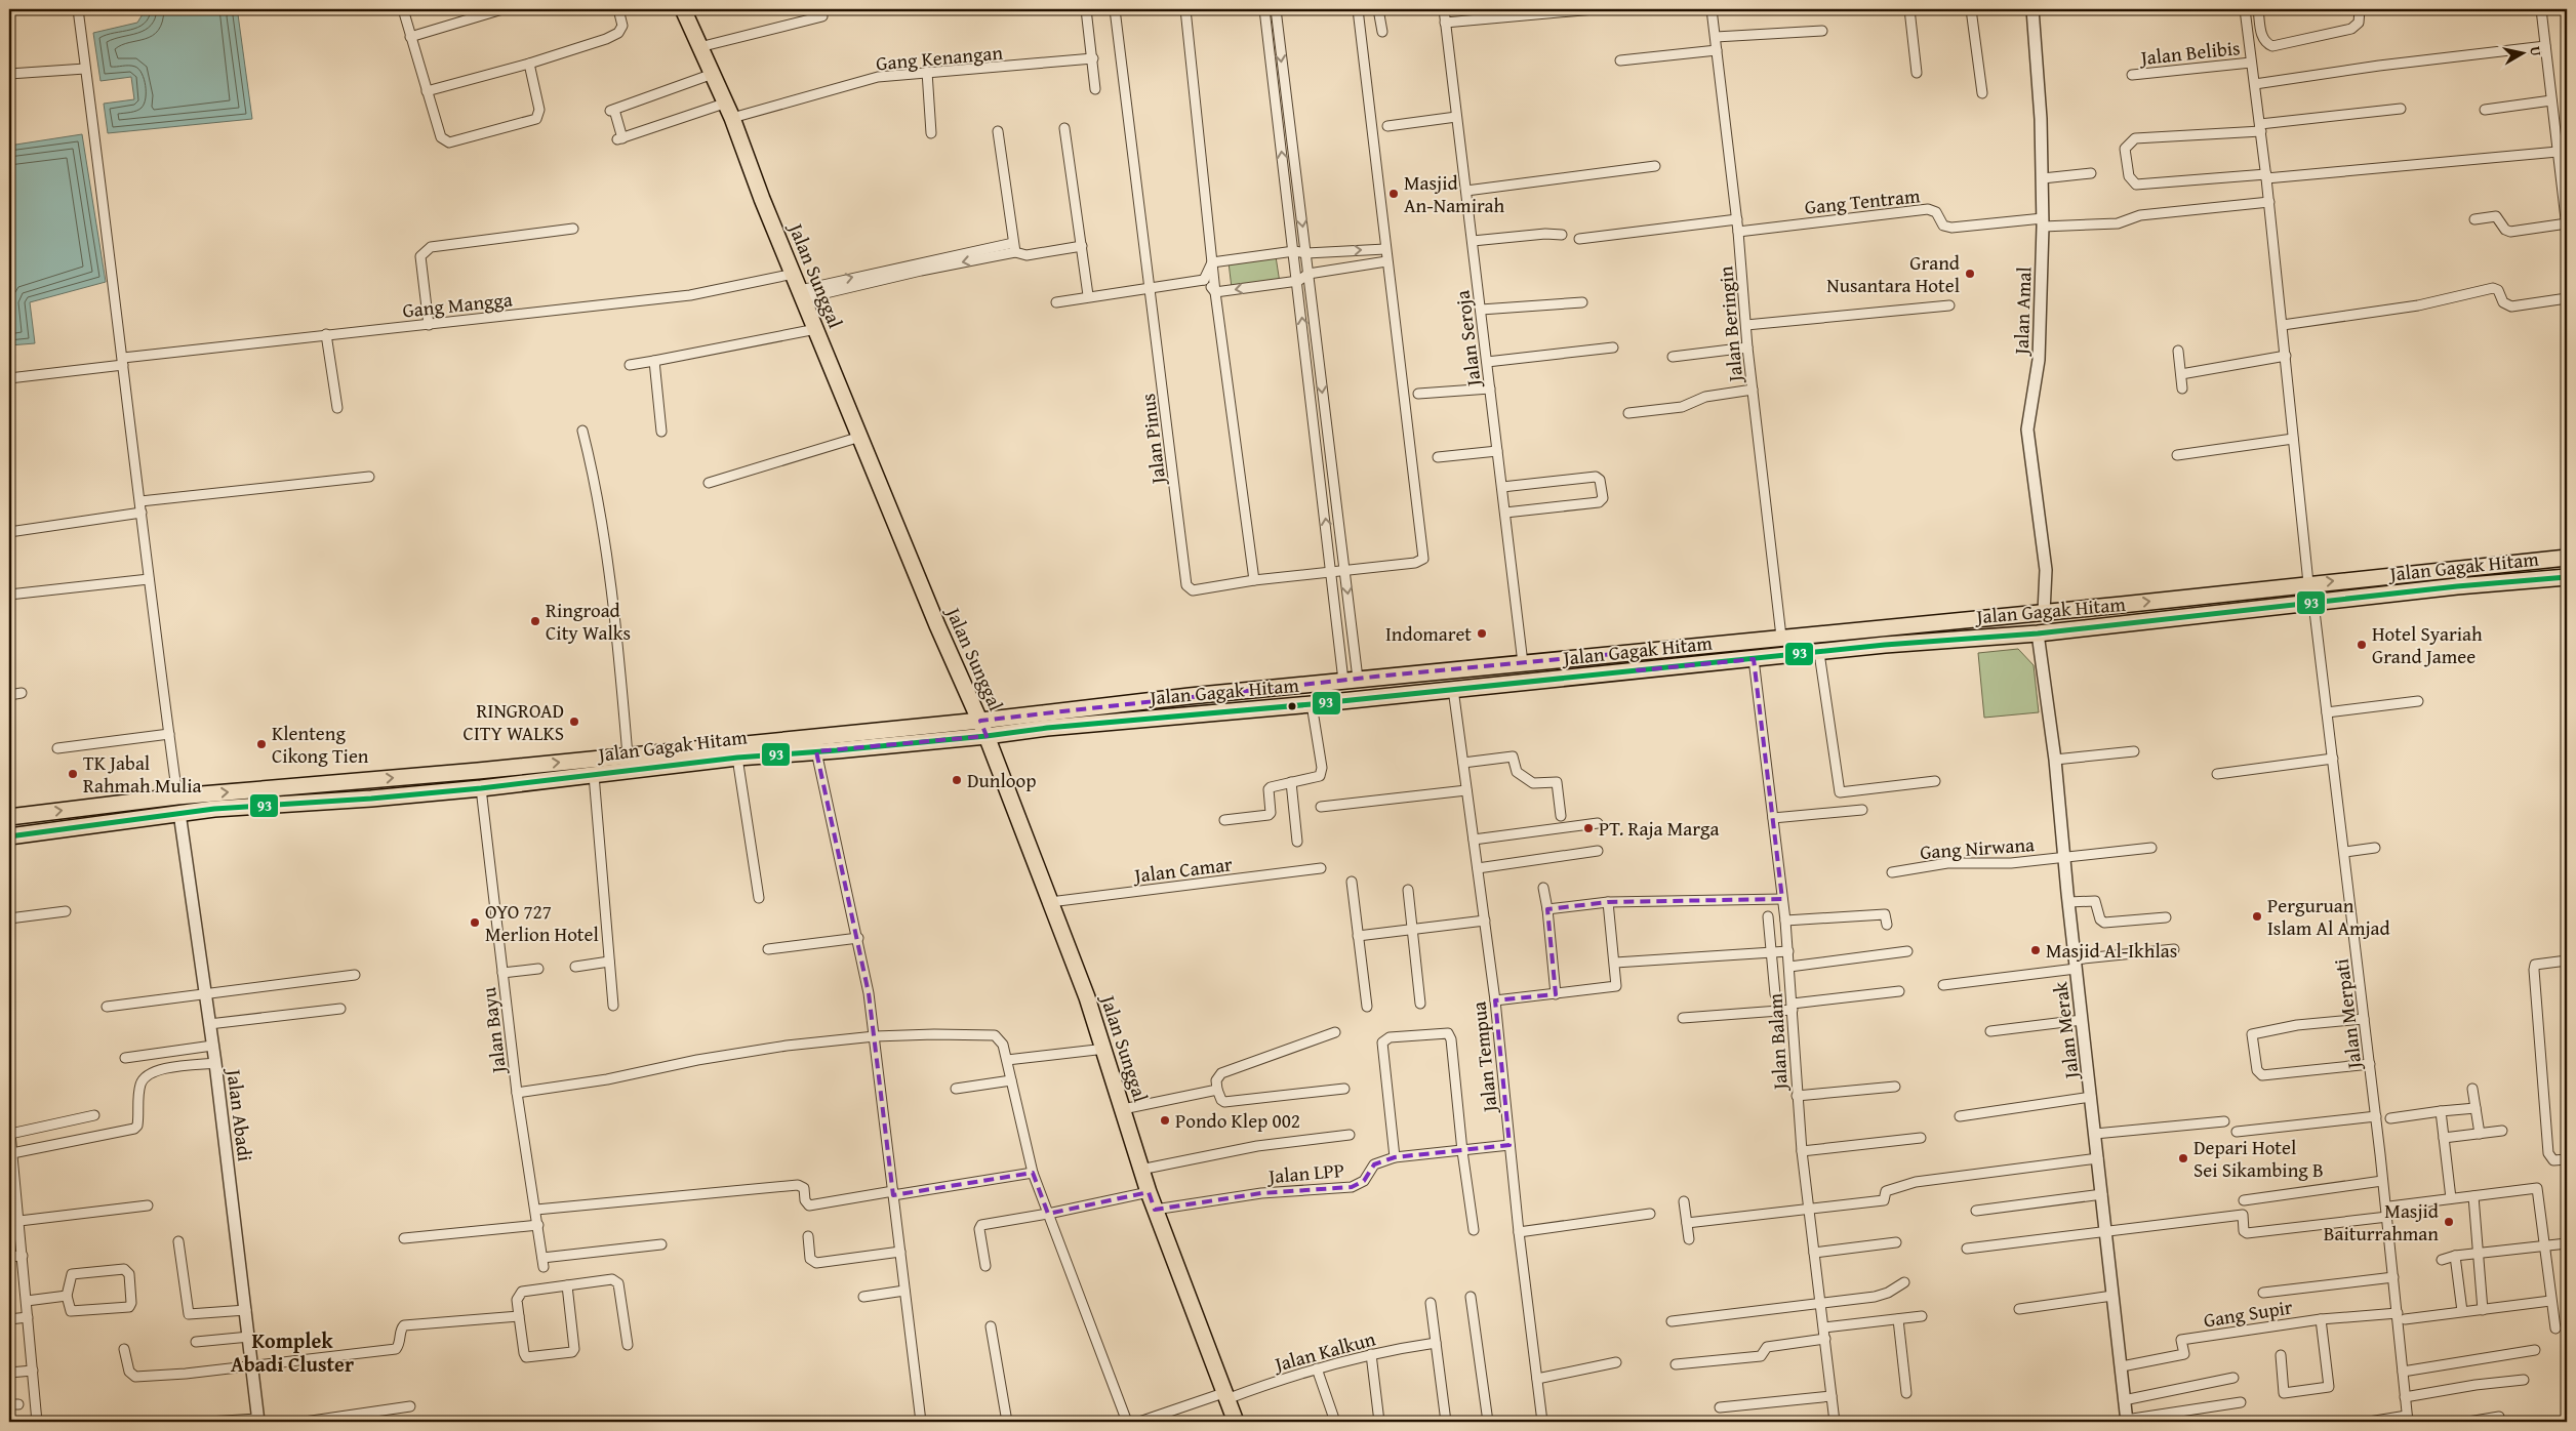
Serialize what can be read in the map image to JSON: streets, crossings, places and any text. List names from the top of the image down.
{
  "streets": {
    "main road": ["Jalan Sunggal", "Jalan Gagak Hitam"],
    "street": [
      "Jalan Belibis",
      "Gang Kenangan",
      "Gang Tentram",
      "Gang Mangga",
      "Jalan Amal",
      "Jalan Beringin",
      "Jalan Seroja",
      "Jalan Pinus",
      "Gang Nirwana",
      "Jalan Camar",
      "Jalan Merpati",
      "Jalan Bayu",
      "Jalan Merak",
      "Jalan Balam",
      "Jalan Tempua",
      "Jalan Abadi",
      "Jalan LPP",
      "Gang Supir",
      "Jalan Kalkun"
    ]
  },
  "crossings": [
    ["Gang Kenangan", "Jalan Sunggal"],
    ["Gang Tentram", "Jalan Amal"],
    ["Gang Tentram", "Jalan Beringin"],
    ["Jalan Sunggal", "Gang Mangga"],
    ["Jalan Sunggal", "Jalan Gagak Hitam"],
    ["Jalan Sunggal", "Jalan Camar"],
    ["Jalan Sunggal", "Jalan LPP"],
    ["Jalan Sunggal", "Jalan Kalkun"],
    ["Jalan Amal", "Jalan Gagak Hitam"],
    ["Jalan Beringin", "Jalan Gagak Hitam"],
    ["Jalan Seroja", "Jalan Gagak Hitam"],
    ["Jalan Gagak Hitam", "Jalan Merpati"],
    ["Jalan Gagak Hitam", "Jalan Bayu"],
    ["Jalan Gagak Hitam", "Jalan Merak"],
    ["Jalan Gagak Hitam", "Jalan Balam"],
    ["Jalan Gagak Hitam", "Jalan Tempua"],
    ["Jalan Gagak Hitam", "Jalan Abadi"],
    ["Gang Nirwana", "Jalan Merak"],
    ["Jalan Merpati", "Gang Supir"],
    ["Jalan Merak", "Gang Supir"],
    ["Jalan Tempua", "Jalan LPP"]
  ],
  "districts": ["Komplek Abadi Cluster"],
  "places": [
    "Masjid An-Namirah",
    "Grand Nusantara Hotel",
    "Ringroad City Walks",
    "Indomaret",
    "Hotel Syariah Grand Jamee",
    "RINGROAD CITY WALKS",
    "Klenteng Cikong Tien",
    "TK Jabal Rahmah Mulia",
    "Dunloop",
    "PT. Raja Marga",
    "Perguruan Islam Al Amjad",
    "OYO 727 Merlion Hotel",
    "Masjid Al-Ikhlas",
    "Pondo Klep 002",
    "Depari Hotel Sei Sikambing B",
    "Masjid Baiturrahman"
  ],
  "lines": ["transit line 93"],
  "north": "right"
}
